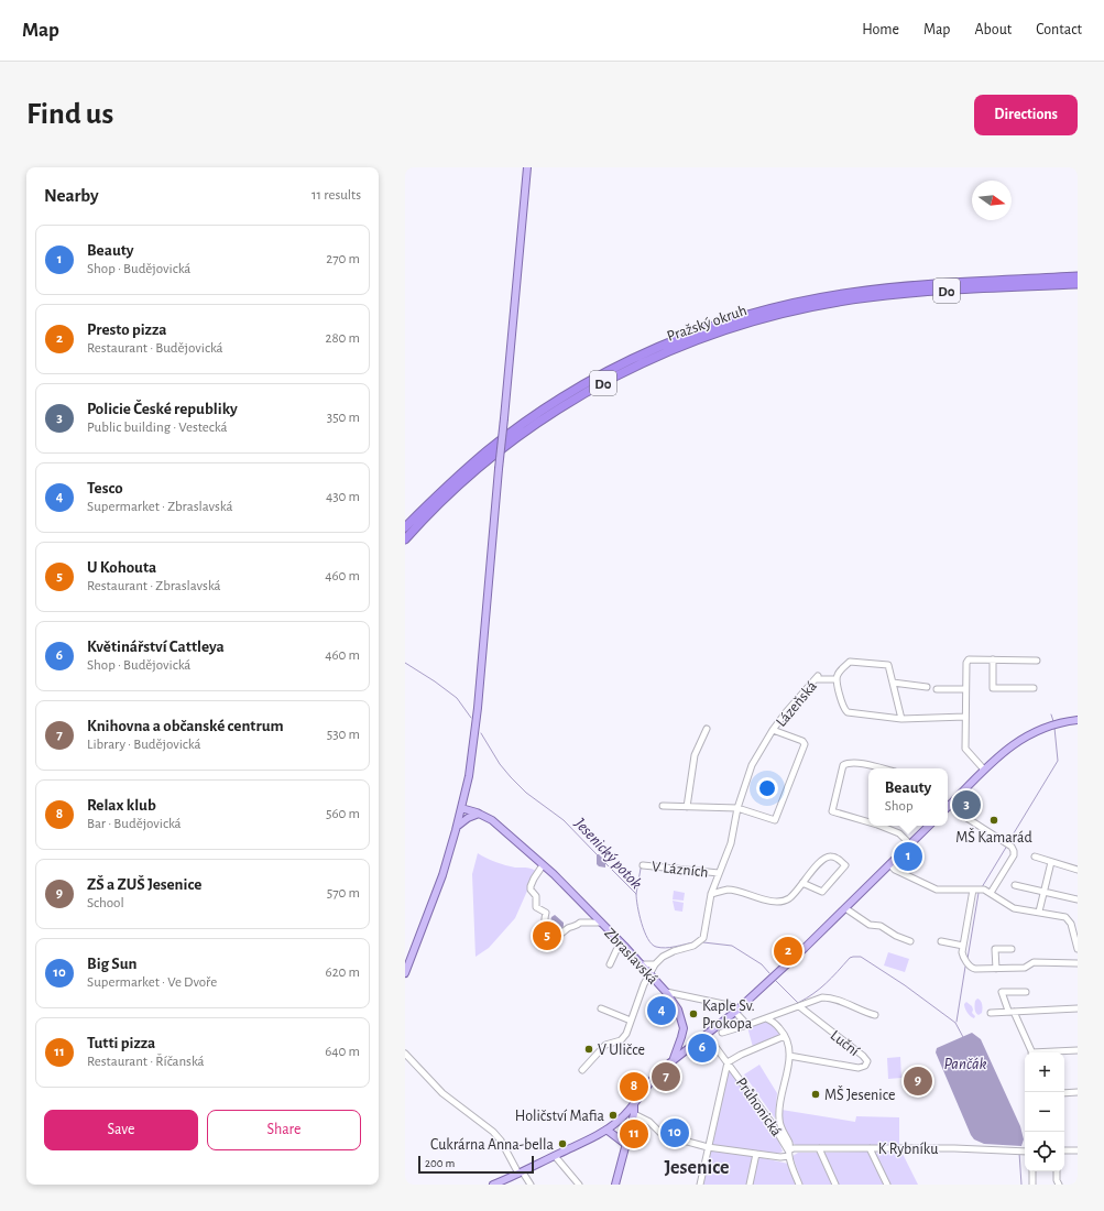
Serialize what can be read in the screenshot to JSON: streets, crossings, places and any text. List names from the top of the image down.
{
  "streets": {
    "highway": ["D0", "Pražský okruh"],
    "main road": ["Zbraslavská"],
    "street": [
      "Lázeňská",
      "V Lázních",
      "Luční",
      "Průhonická",
      "K Rybníku"
    ]
  },
  "crossings": [
    ["Lázeňská", "V Lázních"],
    ["V Lázních", "Zbraslavská"],
    ["Průhonická", "K Rybníku"]
  ],
  "districts": ["Jesenice"],
  "water": ["Jesenický potok", "Pančák"],
  "places": [
    "MŠ Kamarád",
    "Kaple Sv. Prokopa",
    "V Uličce",
    "MŠ Jesenice",
    "Holičství Mafia",
    "Cukrárna Anna-bella"
  ],
  "scale_bar": "200 m",
  "north": "right",
  "page": {
    "header": "Map",
    "nav": [
      "Home",
      "Map",
      "About",
      "Contact"
    ],
    "buttons": [
      "Directions",
      ["Save", "Share"]
    ],
    "title": "Find us",
    "heading": ["Nearby", "11 results"],
    "list": [
      {
        "mark": "1",
        "name": "Beauty",
        "note": "Shop · Budějovická",
        "value": "270 m"
      },
      {
        "mark": "2",
        "name": "Presto pizza",
        "note": "Restaurant · Budějovická",
        "value": "280 m"
      },
      {
        "mark": "3",
        "name": "Policie České republiky",
        "note": "Public building · Vestecká",
        "value": "350 m"
      },
      {
        "mark": "4",
        "name": "Tesco",
        "note": "Supermarket · Zbraslavská",
        "value": "430 m"
      },
      {
        "mark": "5",
        "name": "U Kohouta",
        "note": "Restaurant · Zbraslavská",
        "value": "460 m"
      },
      {
        "mark": "6",
        "name": "Květinářství Cattleya",
        "note": "Shop · Budějovická",
        "value": "460 m"
      },
      {
        "mark": "7",
        "name": "Knihovna a občanské centrum",
        "note": "Library · Budějovická",
        "value": "530 m"
      },
      {
        "mark": "8",
        "name": "Relax klub",
        "note": "Bar · Budějovická",
        "value": "560 m"
      },
      {
        "mark": "9",
        "name": "ZŠ a ZUŠ Jesenice",
        "note": "School",
        "value": "570 m"
      },
      {
        "mark": "10",
        "name": "Big Sun",
        "note": "Supermarket · Ve Dvoře",
        "value": "620 m"
      },
      {
        "mark": "11",
        "name": "Tutti pizza",
        "note": "Restaurant · Říčanská",
        "value": "640 m"
      }
    ],
    "popup": ["Beauty", "Shop"],
    "pins": [
      "3",
      "1",
      "5",
      "2",
      "4",
      "6",
      "7",
      "9",
      "8",
      "10",
      "11"
    ],
    "map_buttons": ["+", "−"],
    "scale": "200 m"
  }
}
